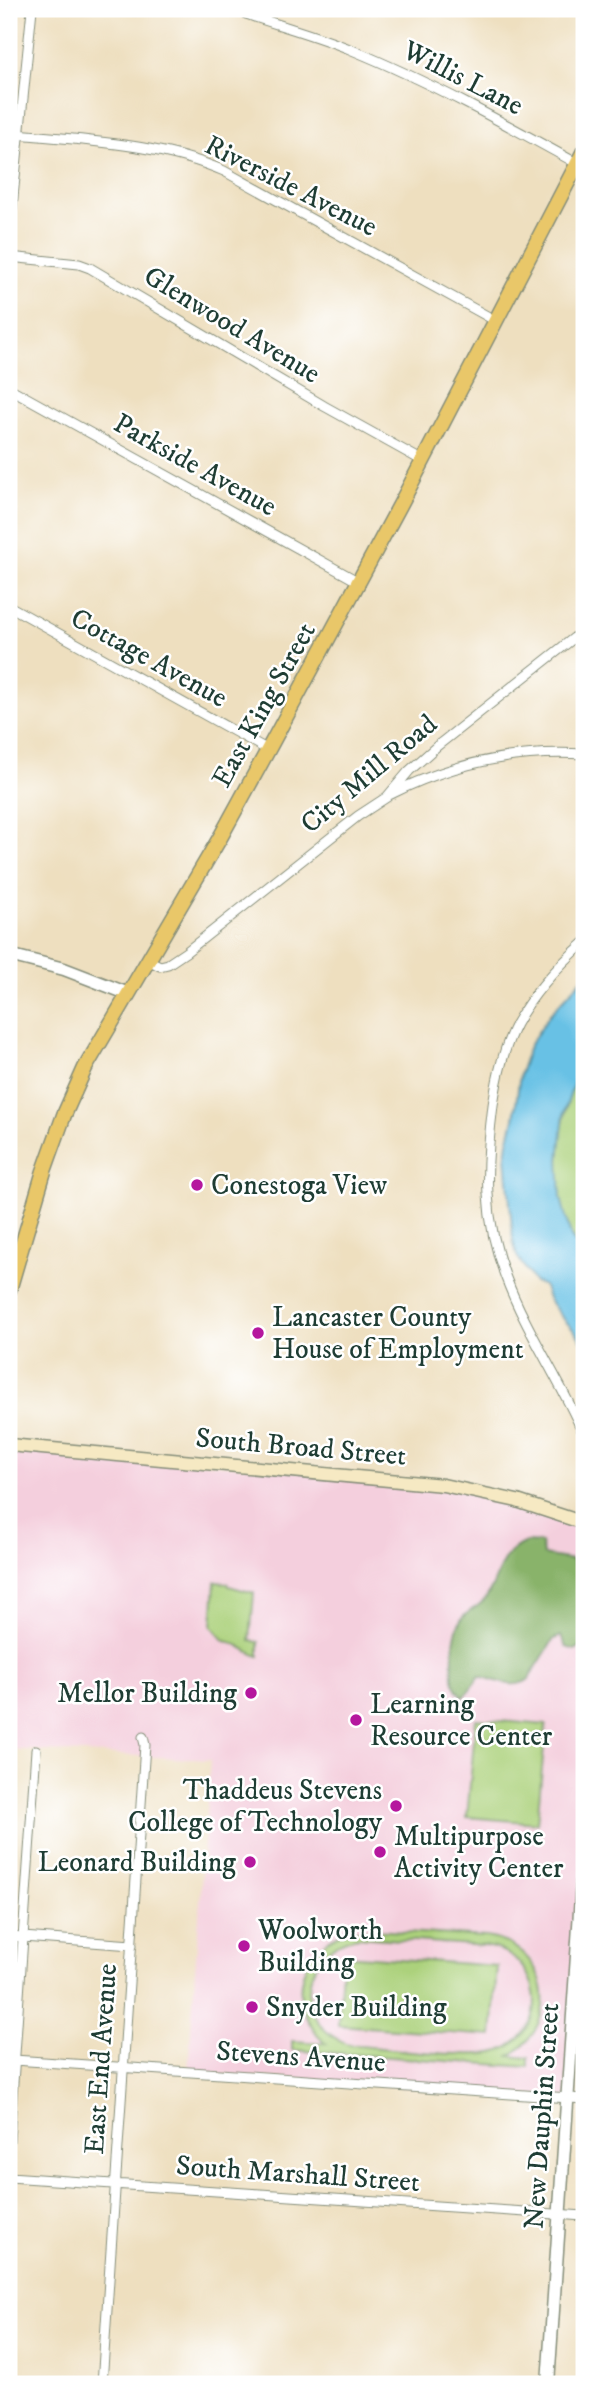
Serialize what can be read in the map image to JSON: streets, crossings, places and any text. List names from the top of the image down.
{
  "streets": {
    "main road": ["East King Street", "South Broad Street"],
    "street": [
      "Willis Lane",
      "Riverside Avenue",
      "Glenwood Avenue",
      "Parkside Avenue",
      "Cottage Avenue",
      "City Mill Road",
      "Stevens Avenue",
      "East End Avenue",
      "New Dauphin Street",
      "South Marshall Street"
    ]
  },
  "crossings": [
    ["Willis Lane", "East King Street"],
    ["Riverside Avenue", "East King Street"],
    ["Glenwood Avenue", "East King Street"],
    ["Parkside Avenue", "East King Street"],
    ["Cottage Avenue", "East King Street"],
    ["East King Street", "City Mill Road"],
    ["Stevens Avenue", "East End Avenue"],
    ["Stevens Avenue", "New Dauphin Street"],
    ["East End Avenue", "South Marshall Street"],
    ["New Dauphin Street", "South Marshall Street"]
  ],
  "places": [
    "Conestoga View",
    "Lancaster County House of Employment",
    "Mellor Building",
    "Learning Resource Center",
    "Thaddeus Stevens College of Technology",
    "Multipurpose Activity Center",
    "Leonard Building",
    "Woolworth Building",
    "Snyder Building"
  ]
}
